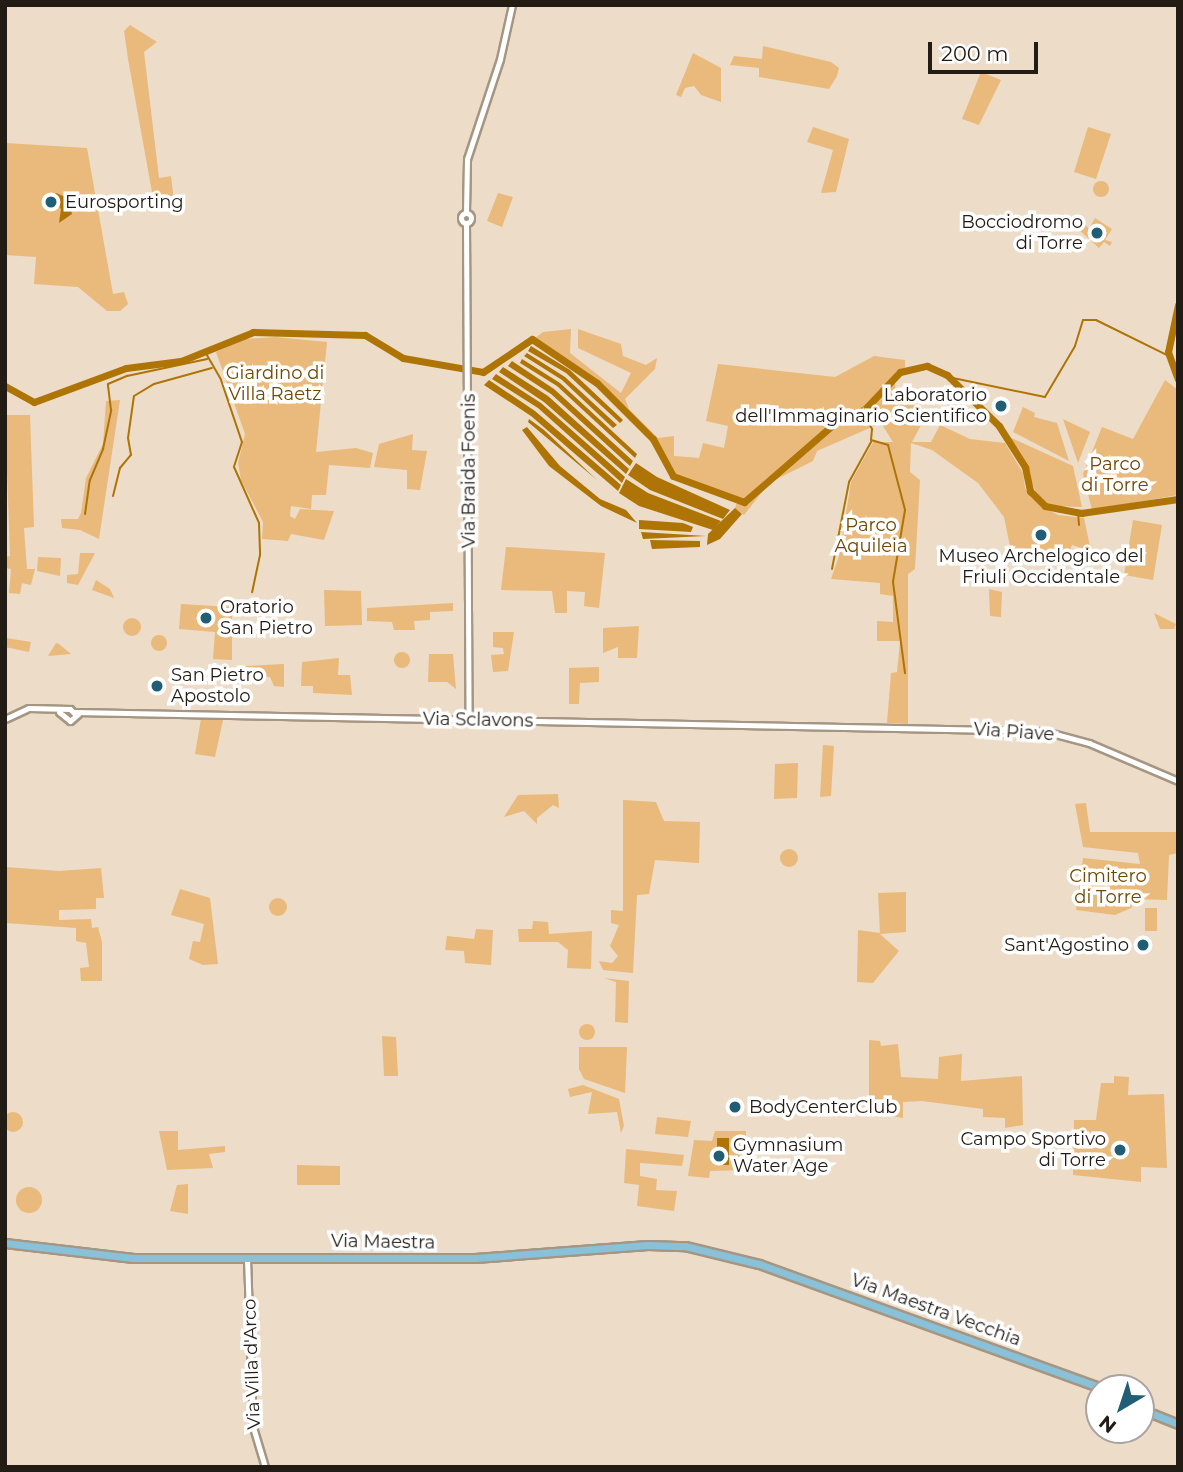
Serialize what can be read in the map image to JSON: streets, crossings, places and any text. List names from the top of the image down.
{
  "streets": {
    "main road": ["Via Maestra", "Via Maestra Vecchia"],
    "street": [
      "Via Braida Foenis",
      "Via Sclavons",
      "Via Piave",
      "Via Villa d'Arco"
    ]
  },
  "crossings": [
    ["Via Braida Foenis", "Via Sclavons"],
    ["Via Sclavons", "Via Piave"],
    ["Via Maestra", "Via Maestra Vecchia"],
    ["Via Maestra", "Via Villa d'Arco"]
  ],
  "parks": [
    "Giardino di Villa Raetz",
    "Parco di Torre",
    "Parco Aquileia",
    "Cimitero di Torre"
  ],
  "places": [
    "Eurosporting",
    "Bocciodromo di Torre",
    "Laboratorio dell'Immaginario Scientifico",
    "Museo Archelogico del Friuli Occidentale",
    "Oratorio San Pietro",
    "San Pietro Apostolo",
    "Sant'Agostino",
    "BodyCenterClub",
    "Campo Sportivo di Torre",
    "Gymnasium Water Age"
  ],
  "scale_bar": "200 m",
  "north": "bottom left"
}
